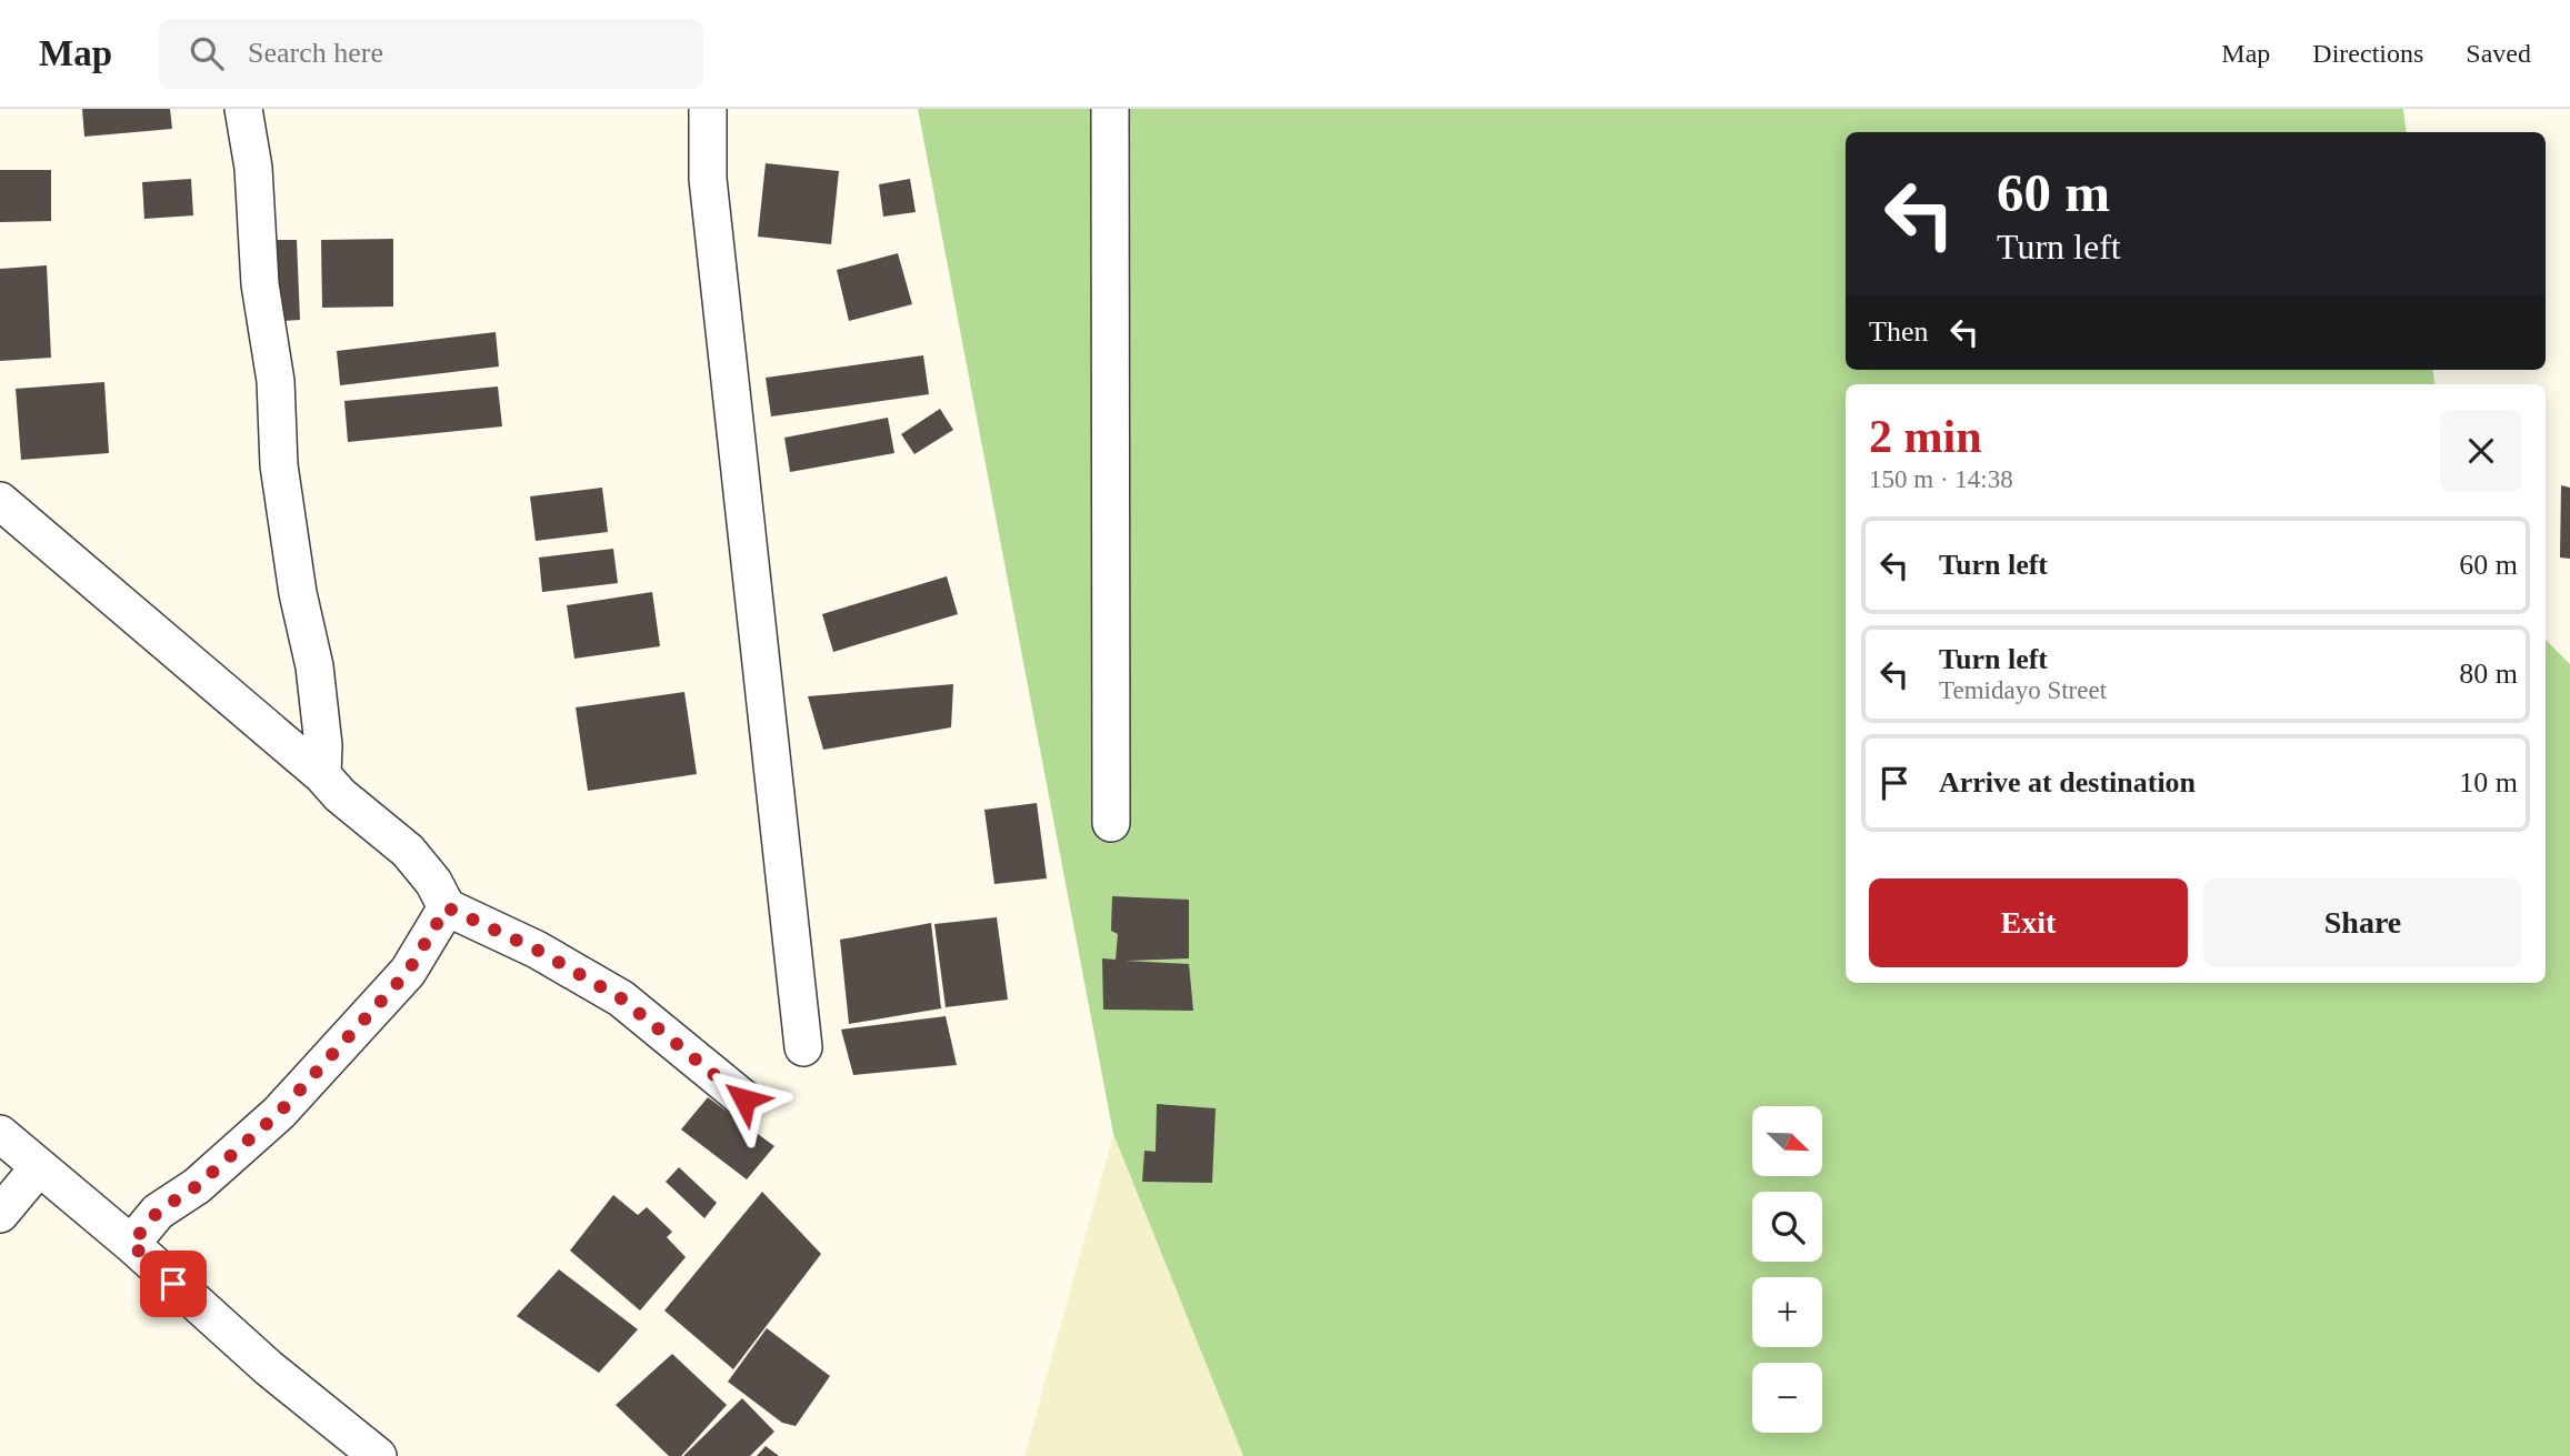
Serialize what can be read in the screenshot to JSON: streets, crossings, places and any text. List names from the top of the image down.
{
  "north": "bottom right",
  "page": {
    "header": "Map",
    "search": "Search here",
    "nav": ["Map", "Directions", "Saved"],
    "turn": ["60 m", "Turn left"],
    "then": "Then",
    "heading": ["2 min", "150 m · 14:38"],
    "list": [
      {
        "name": "Turn left",
        "value": "60 m"
      },
      {
        "name": "Turn left",
        "note": "Temidayo Street",
        "value": "80 m"
      },
      {
        "name": "Arrive at destination",
        "value": "10 m"
      }
    ],
    "buttons": ["Exit", "Share"],
    "map_buttons": ["+", "−"]
  }
}
